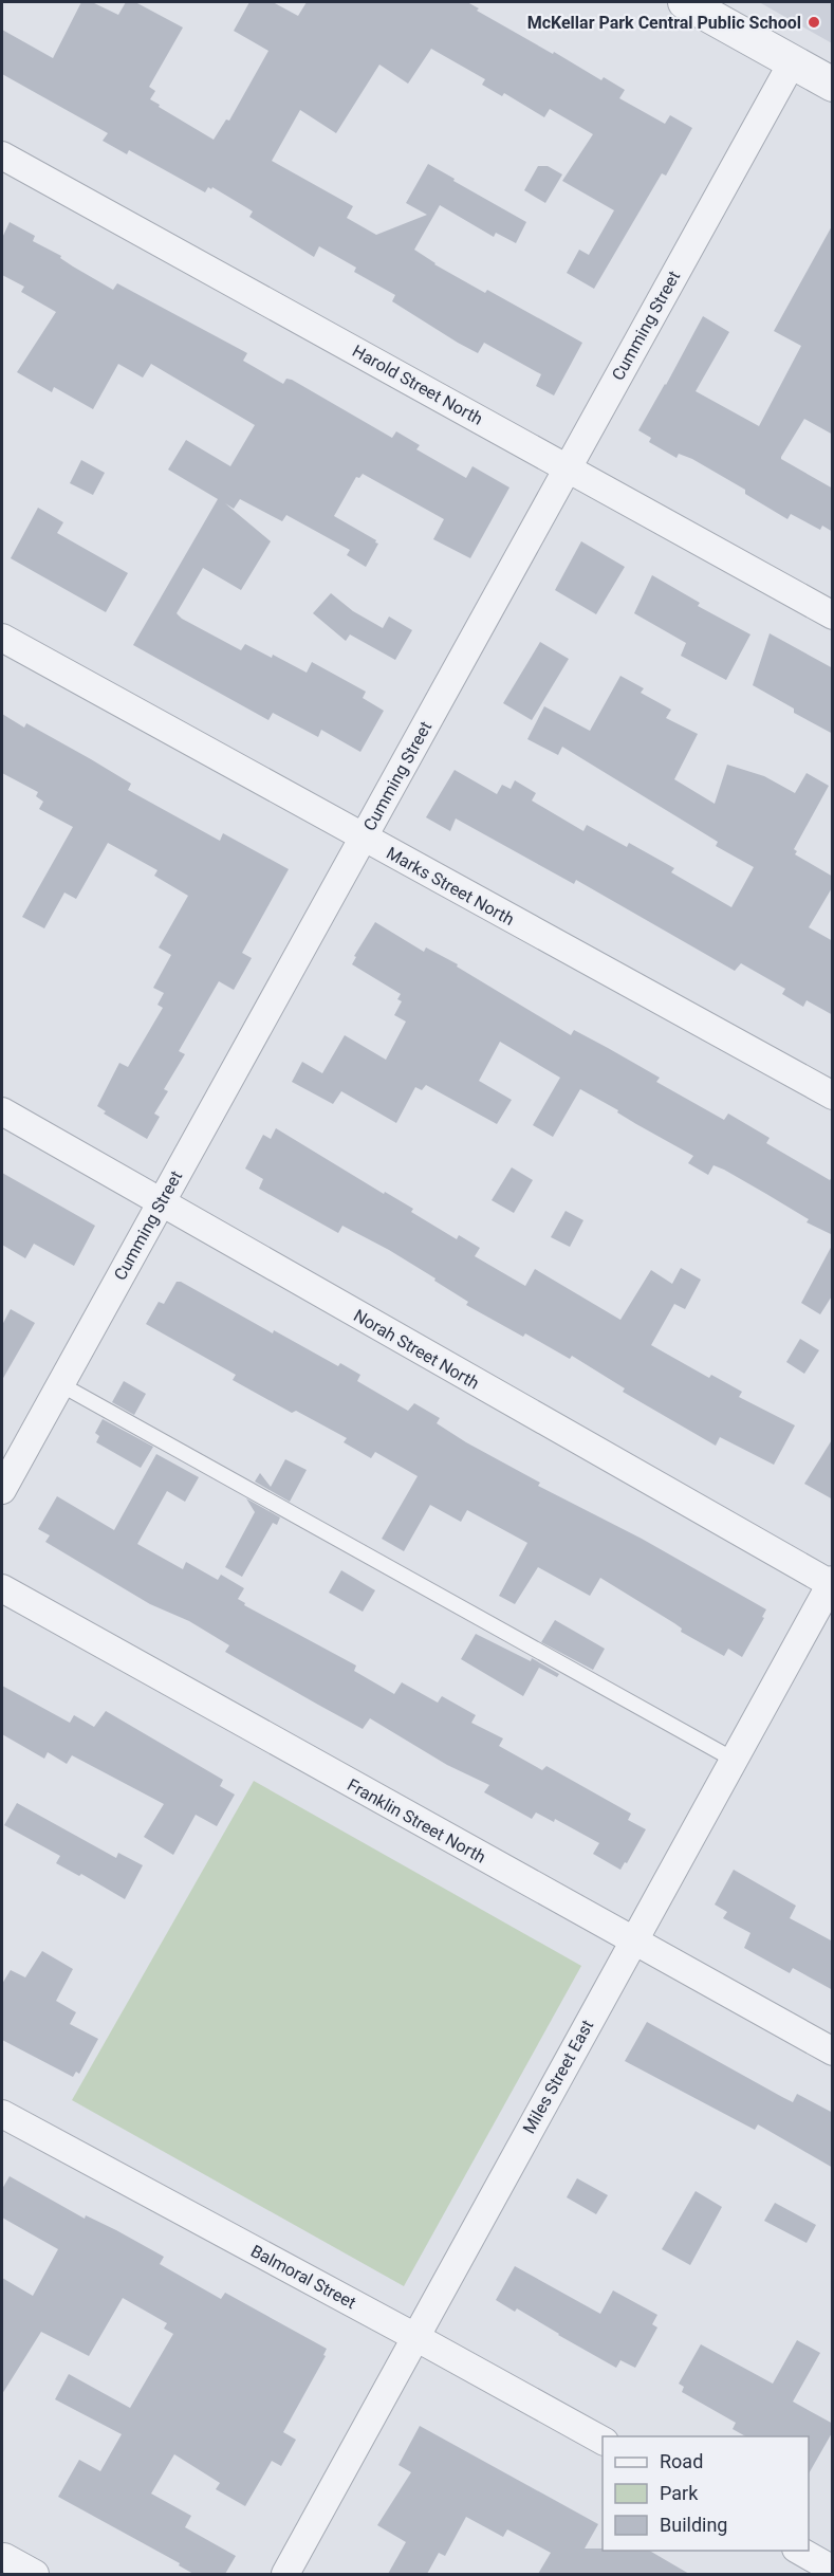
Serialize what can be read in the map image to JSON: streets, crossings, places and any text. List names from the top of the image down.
{
  "streets": {
    "street": [
      "Cumming Street",
      "Harold Street North",
      "Marks Street North",
      "Norah Street North",
      "Franklin Street North",
      "Miles Street East",
      "Balmoral Street"
    ]
  },
  "crossings": [
    ["Cumming Street", "Harold Street North"],
    ["Cumming Street", "Marks Street North"],
    ["Cumming Street", "Norah Street North"],
    ["Norah Street North", "Miles Street East"],
    ["Franklin Street North", "Miles Street East"],
    ["Miles Street East", "Balmoral Street"]
  ],
  "places": ["McKellar Park Central Public School"],
  "legend": ["Road", "Park", "Building"]
}
